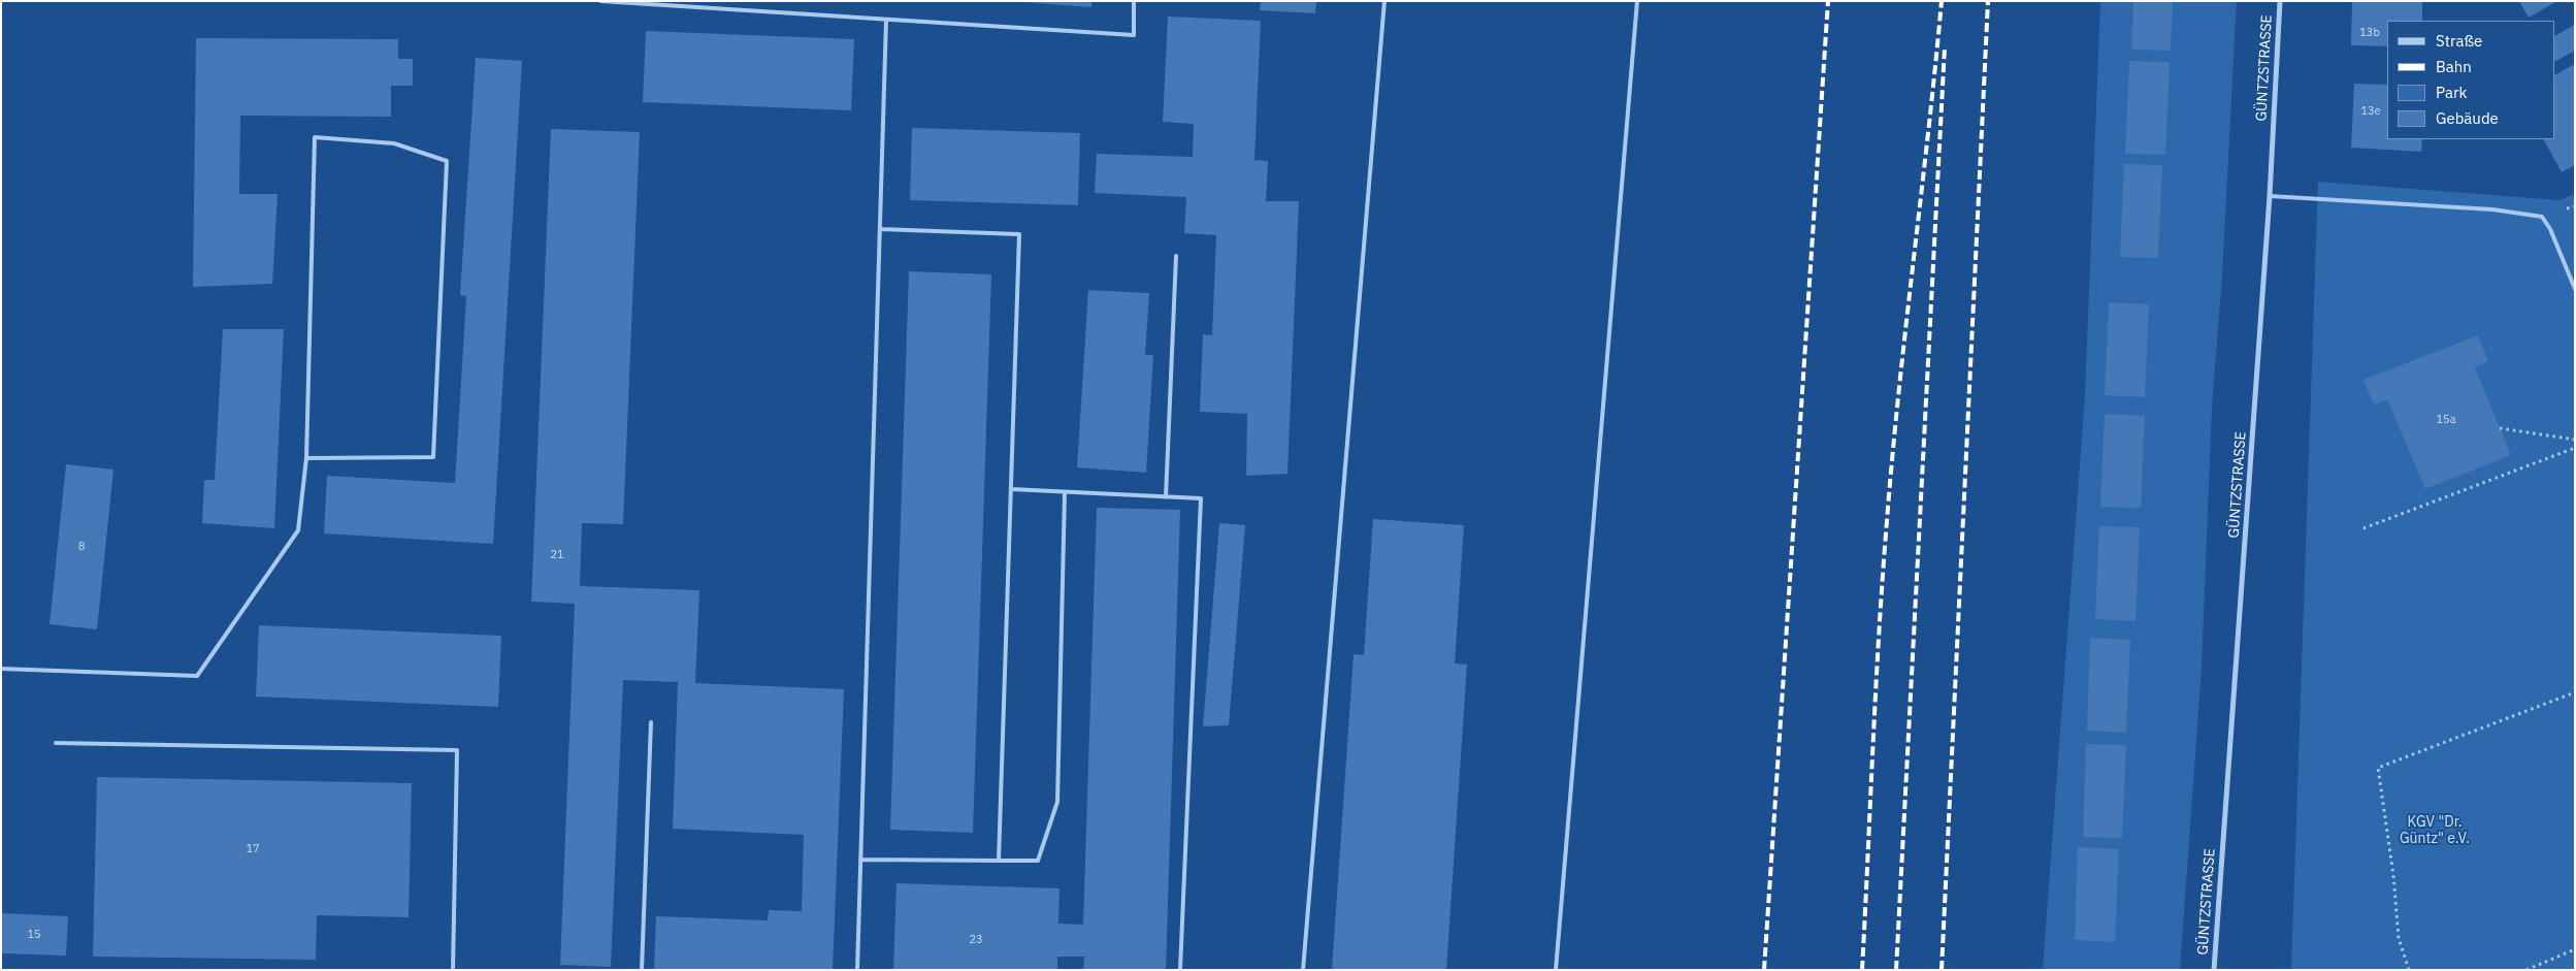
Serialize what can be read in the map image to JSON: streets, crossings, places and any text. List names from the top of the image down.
{
  "streets": {
    "street": ["GÜNTZSTRASSE"]
  },
  "parks": ["KGV \"Dr. Güntz\" e.V."],
  "house_numbers": [
    "13b",
    "13e",
    "15a",
    "8",
    "21",
    "17",
    "15",
    "23"
  ],
  "legend": [
    "Straße",
    "Bahn",
    "Park",
    "Gebäude"
  ]
}
